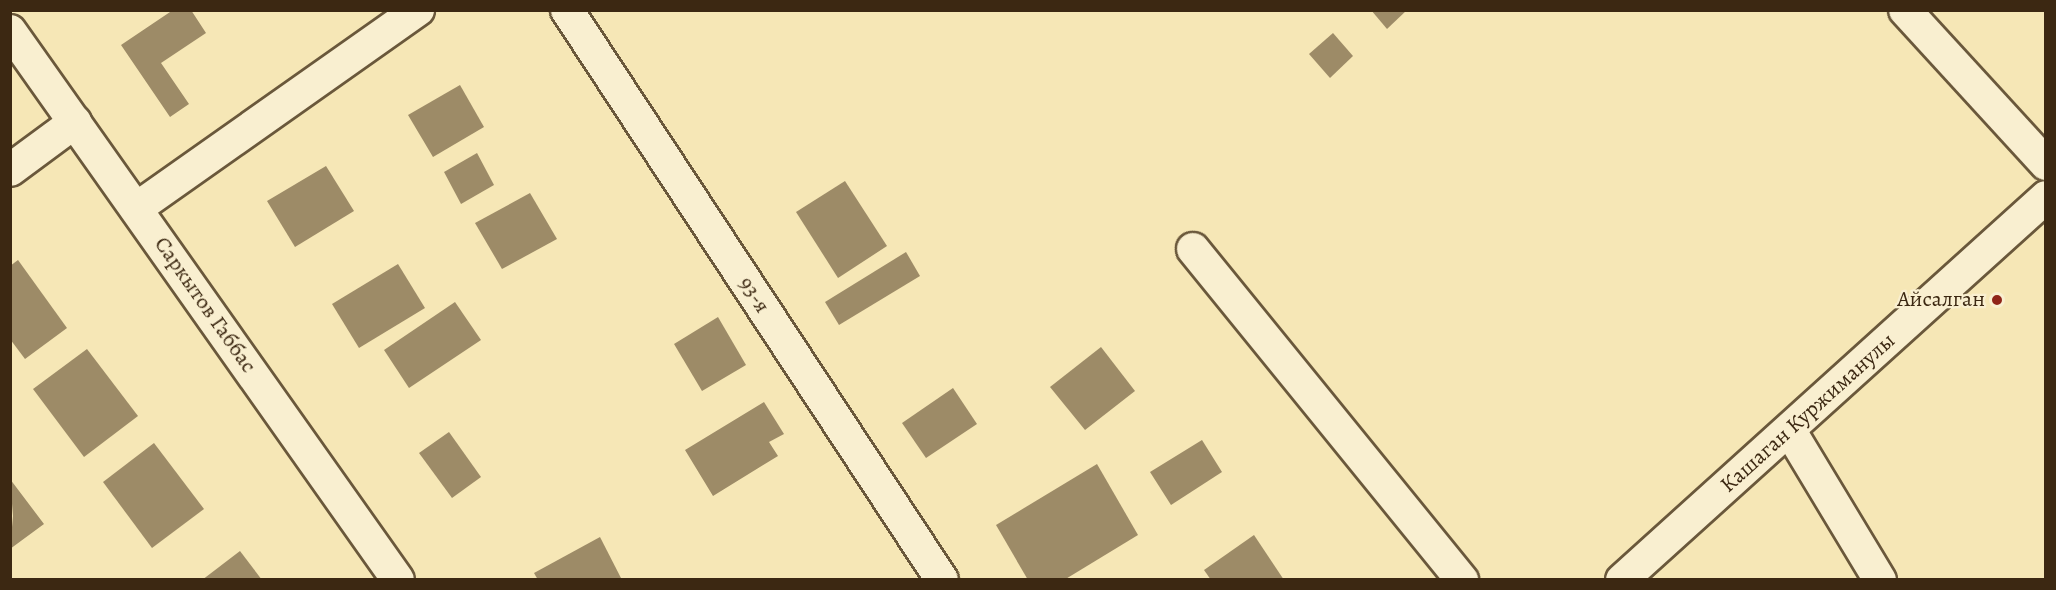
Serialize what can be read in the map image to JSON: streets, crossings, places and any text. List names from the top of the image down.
{
  "streets": {
    "street": ["93-я", "Саркытов Габбас", "Кашаган Куржиманулы"]
  },
  "places": ["Айсалган"]
}
